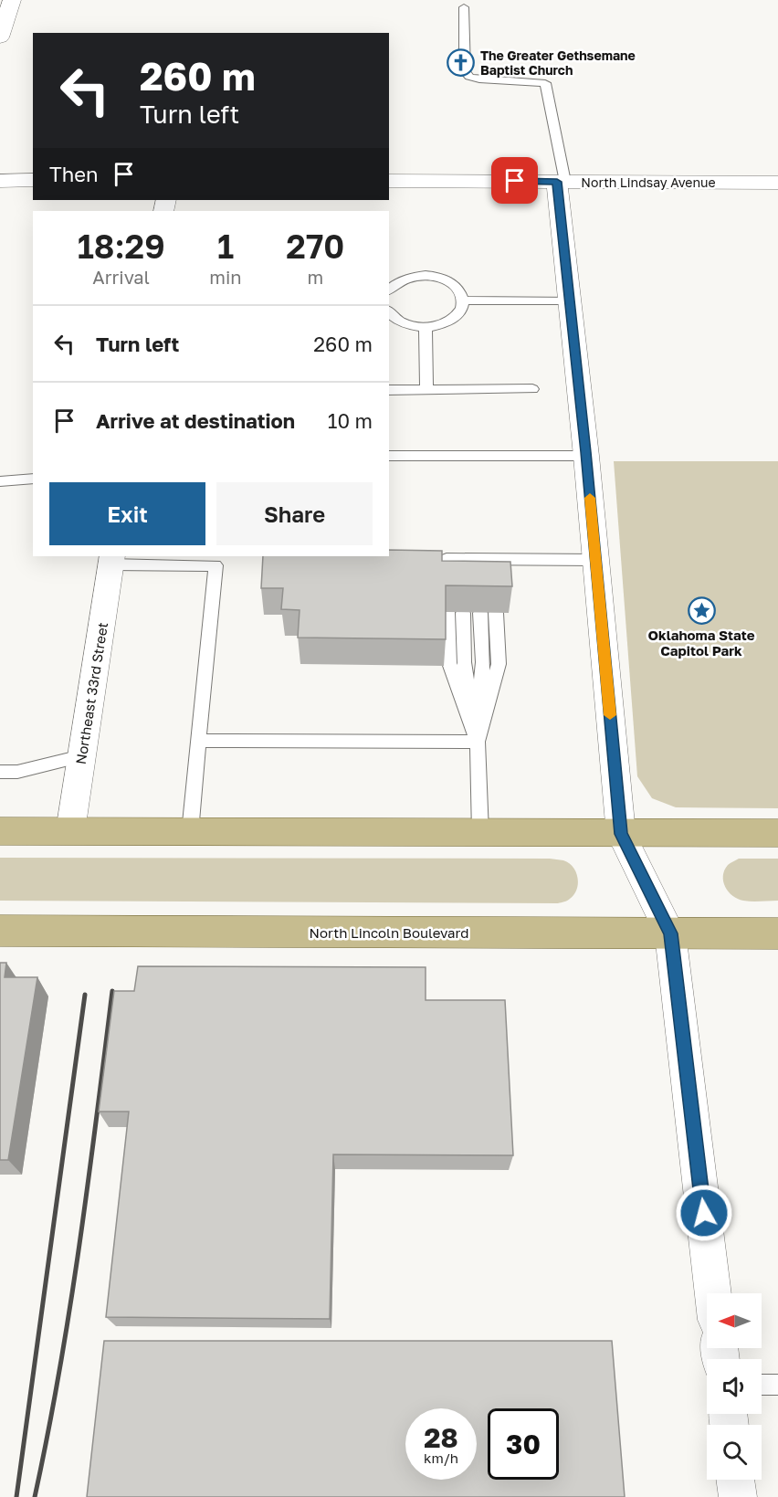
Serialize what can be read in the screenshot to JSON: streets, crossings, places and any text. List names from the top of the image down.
{
  "streets": {
    "main road": ["North Lincoln Boulevard"],
    "street": ["North Lindsay Avenue", "Northeast 33rd Street"]
  },
  "places": {
    "church": ["The Greater Gethsemane Baptist Church"],
    "place": ["Oklahoma State Capitol Park"]
  },
  "north": "left",
  "page": {
    "turn": ["260 m", "Turn left"],
    "then": "Then",
    "eta": [
      "18:29",
      "Arrival",
      "1",
      "min",
      "270",
      "m"
    ],
    "list": [
      {
        "name": "Turn left",
        "value": "260 m"
      },
      {
        "name": "Arrive at destination",
        "value": "10 m"
      }
    ],
    "buttons": ["Exit", "Share"],
    "speed": "28 km/h",
    "limit": "30"
  }
}
